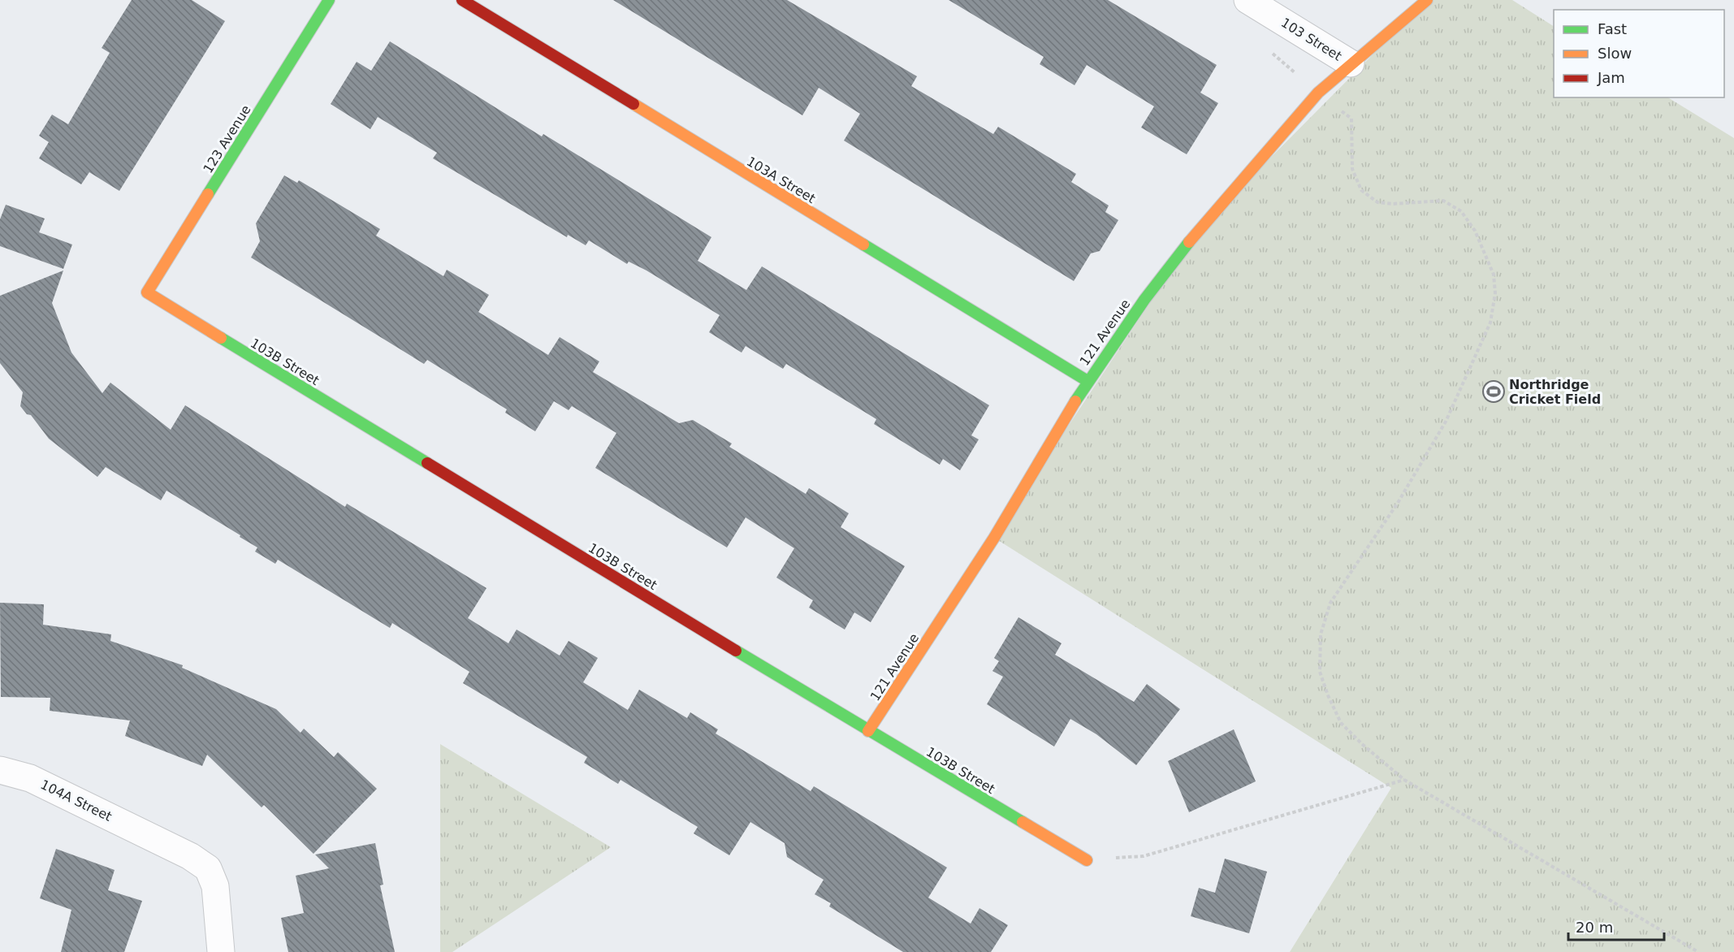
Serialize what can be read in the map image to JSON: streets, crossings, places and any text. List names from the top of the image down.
{
  "streets": {
    "street": [
      "103 Street",
      "123 Avenue",
      "103A Street",
      "121 Avenue",
      "103B Street",
      "104A Street"
    ]
  },
  "crossings": [
    ["103 Street", "121 Avenue"],
    ["123 Avenue", "103B Street"],
    ["103A Street", "121 Avenue"],
    ["121 Avenue", "103B Street"]
  ],
  "places": {
    "sports": ["Northridge Cricket Field"]
  },
  "legend": ["Fast", "Slow", "Jam"],
  "scale_bar": "20 m"
}
